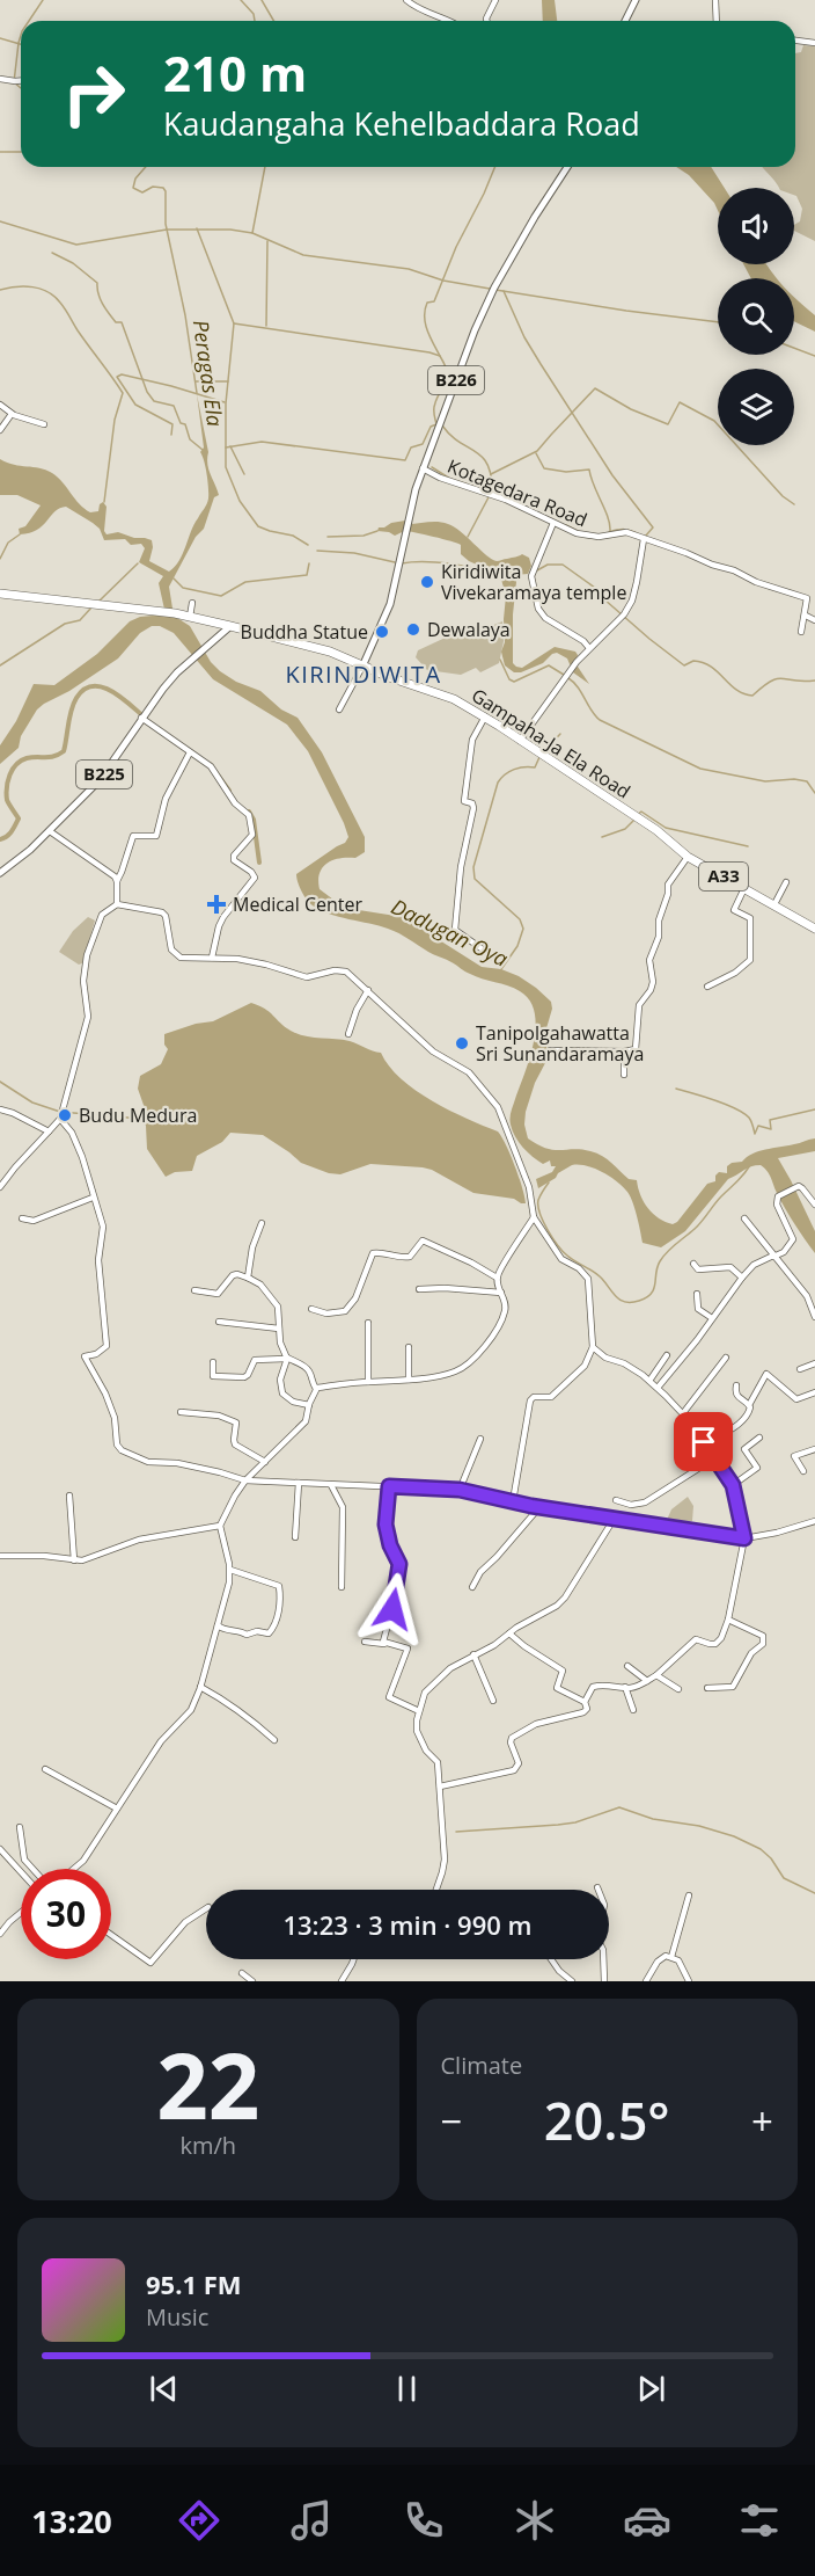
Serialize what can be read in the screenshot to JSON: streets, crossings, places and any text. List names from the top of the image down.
{
  "streets": {
    "highway": ["Gampaha-Ja Ela Road", "A33"],
    "main road": ["B226", "B225"],
    "street": ["Kotagedara Road"]
  },
  "crossings": [
    ["B226", "Kotagedara Road"],
    ["B226", "Gampaha-Ja Ela Road"],
    ["Gampaha-Ja Ela Road", "B225"]
  ],
  "districts": ["KIRINDIWITA"],
  "water": ["Peragas Ela", "Dadugan Oya"],
  "places": {
    "other": [
      "Kiridiwita Vivekaramaya temple",
      "Dewalaya",
      "Buddha Statue",
      "Tanipolgahawatta Sri Sunandaramaya",
      "Budu Medura"
    ],
    "health": ["Medical Center"]
  },
  "page": {
    "turn": ["210 m", "Kaudangaha Kehelbaddara Road"],
    "limit": "30",
    "trip": "13:23 · 3 min · 990 m",
    "tile": [
      ["22", "km/h"],
      "Climate"
    ],
    "heat": ["−", "20.5°", "+"],
    "song": ["95.1 FM", "Music"],
    "tabs": "13:20"
  }
}
